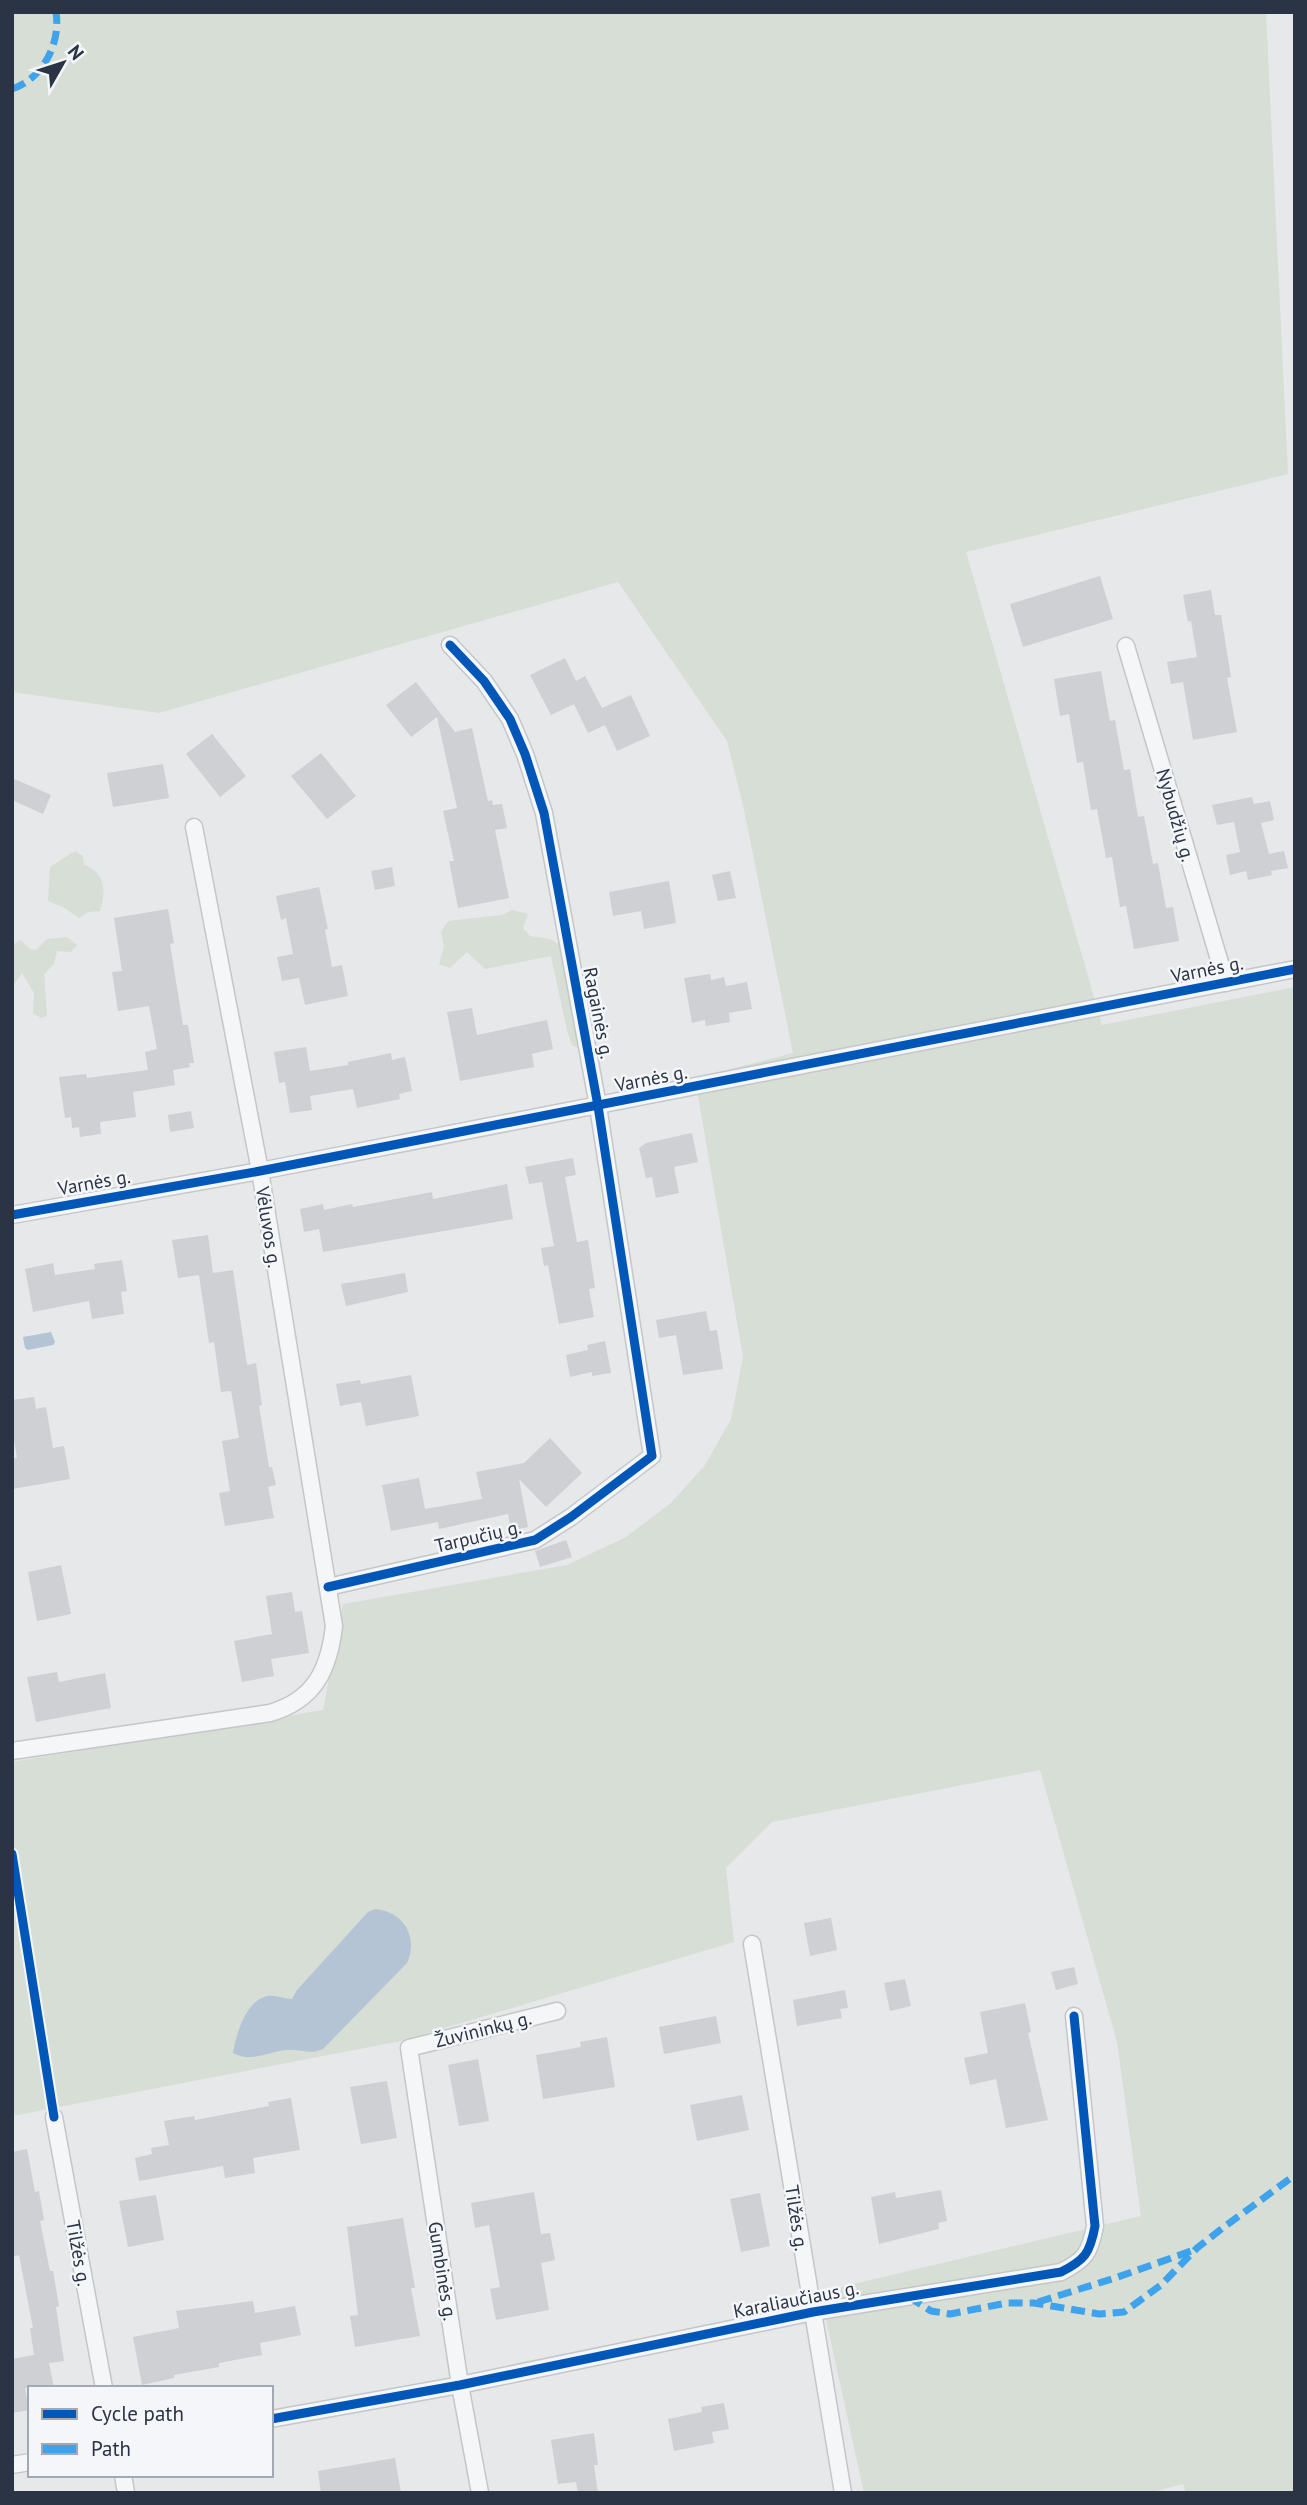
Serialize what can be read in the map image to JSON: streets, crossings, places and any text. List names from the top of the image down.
{
  "streets": {
    "street": [
      "Nybudžių g.",
      "Varnės g.",
      "Ragainės g.",
      "Vėluvos g.",
      "Tarpučių g.",
      "Žuvininkų g.",
      "Tilžės g.",
      "Gumbinės g.",
      "Karaliaučiaus g."
    ]
  },
  "crossings": [
    ["Nybudžių g.", "Varnės g."],
    ["Varnės g.", "Ragainės g."],
    ["Varnės g.", "Vėluvos g."],
    ["Ragainės g.", "Tarpučių g."],
    ["Vėluvos g.", "Tarpučių g."],
    ["Žuvininkų g.", "Gumbinės g."],
    ["Tilžės g.", "Karaliaučiaus g."],
    ["Gumbinės g.", "Karaliaučiaus g."]
  ],
  "legend": ["Cycle path", "Path"],
  "north": "top right"
}
